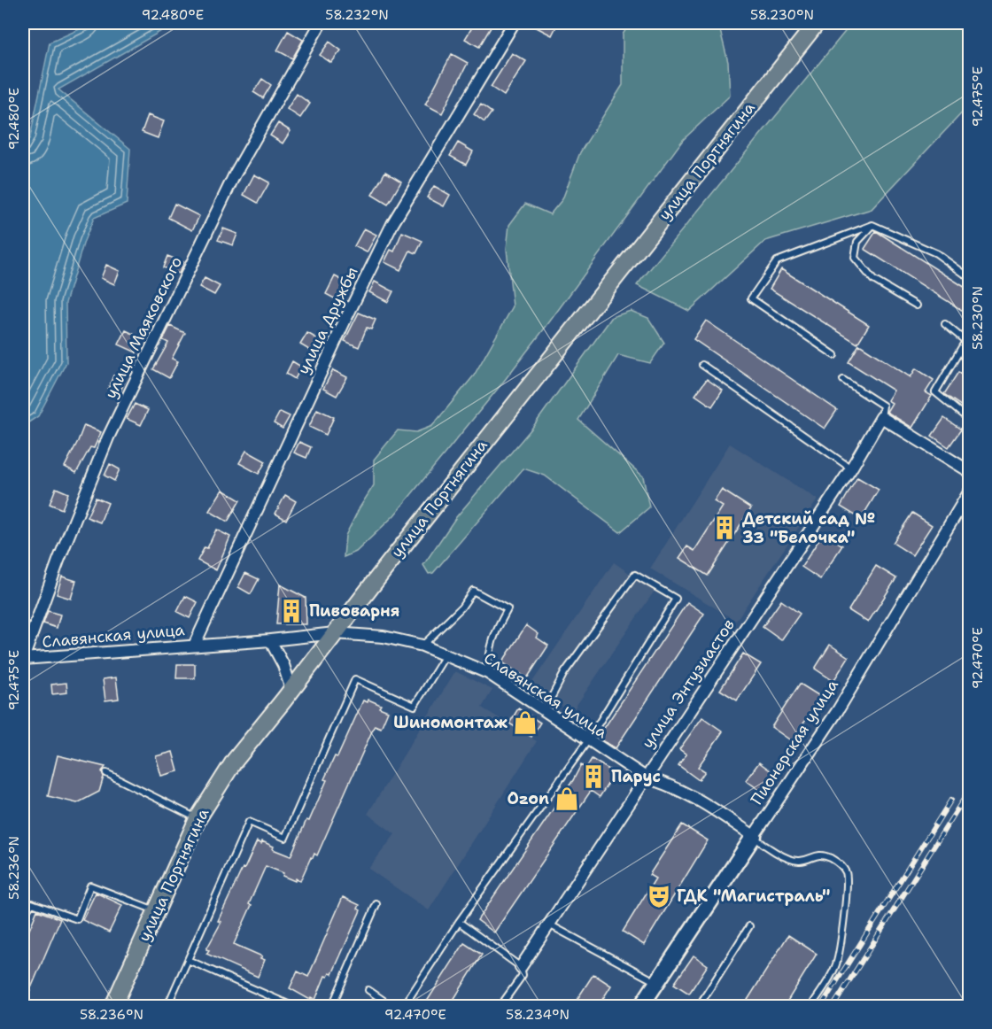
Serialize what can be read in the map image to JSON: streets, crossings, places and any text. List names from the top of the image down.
{
  "streets": {
    "main road": ["улица Портнягина"],
    "street": [
      "улица Дружбы",
      "улица Маяковского",
      "Славянская улица",
      "улица Энтузиастов",
      "Пионерская улица"
    ]
  },
  "crossings": [
    ["улица Портнягина", "Славянская улица"],
    ["улица Дружбы", "Славянская улица"],
    ["улица Маяковского", "Славянская улица"],
    ["Славянская улица", "улица Энтузиастов"],
    ["Славянская улица", "Пионерская улица"]
  ],
  "places": {
    "building": ["Детский сад № 33 \"Белочка\"", "Пивоварня", "Парус"],
    "shop": ["Шиномонтаж", "Ozon"],
    "theatre": ["ГДК \"Магистраль\""]
  },
  "coordinates": [
    "92.480°E",
    "58.232°N",
    "58.230°N",
    "92.475°E",
    "92.470°E",
    "58.236°N",
    "58.234°N"
  ]
}
